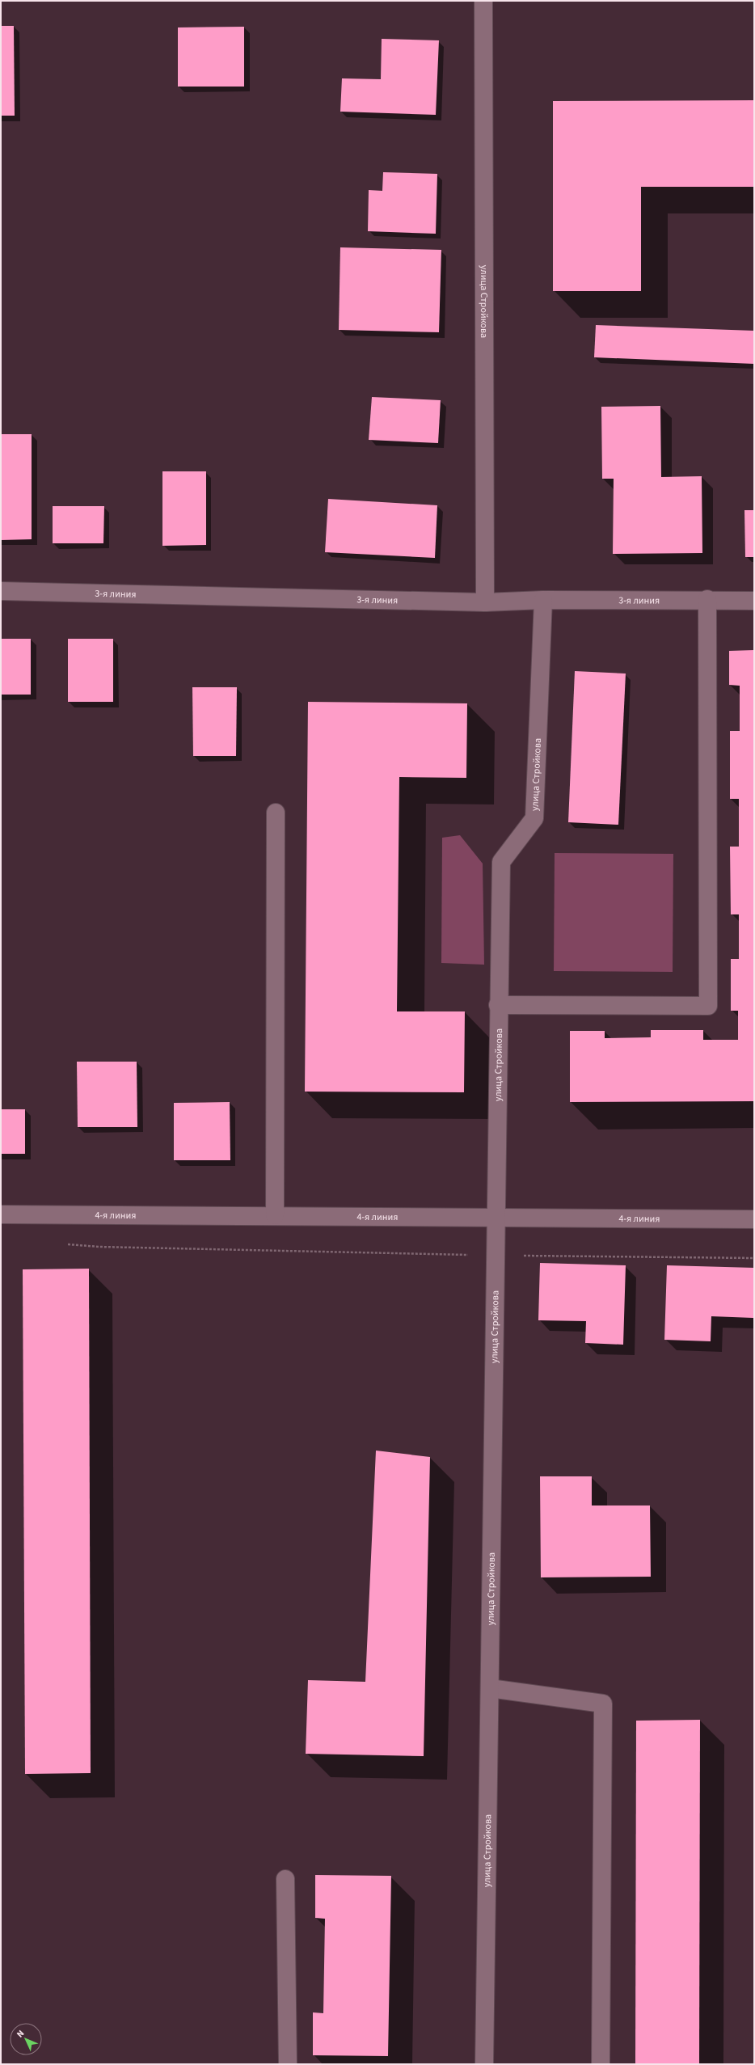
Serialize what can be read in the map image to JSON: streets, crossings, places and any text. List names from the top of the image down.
{
  "streets": {
    "street": ["улица Стройкова", "3-я линия", "4-я линия"]
  },
  "crossings": [
    ["улица Стройкова", "3-я линия"],
    ["улица Стройкова", "4-я линия"]
  ],
  "north": "top left"
}
